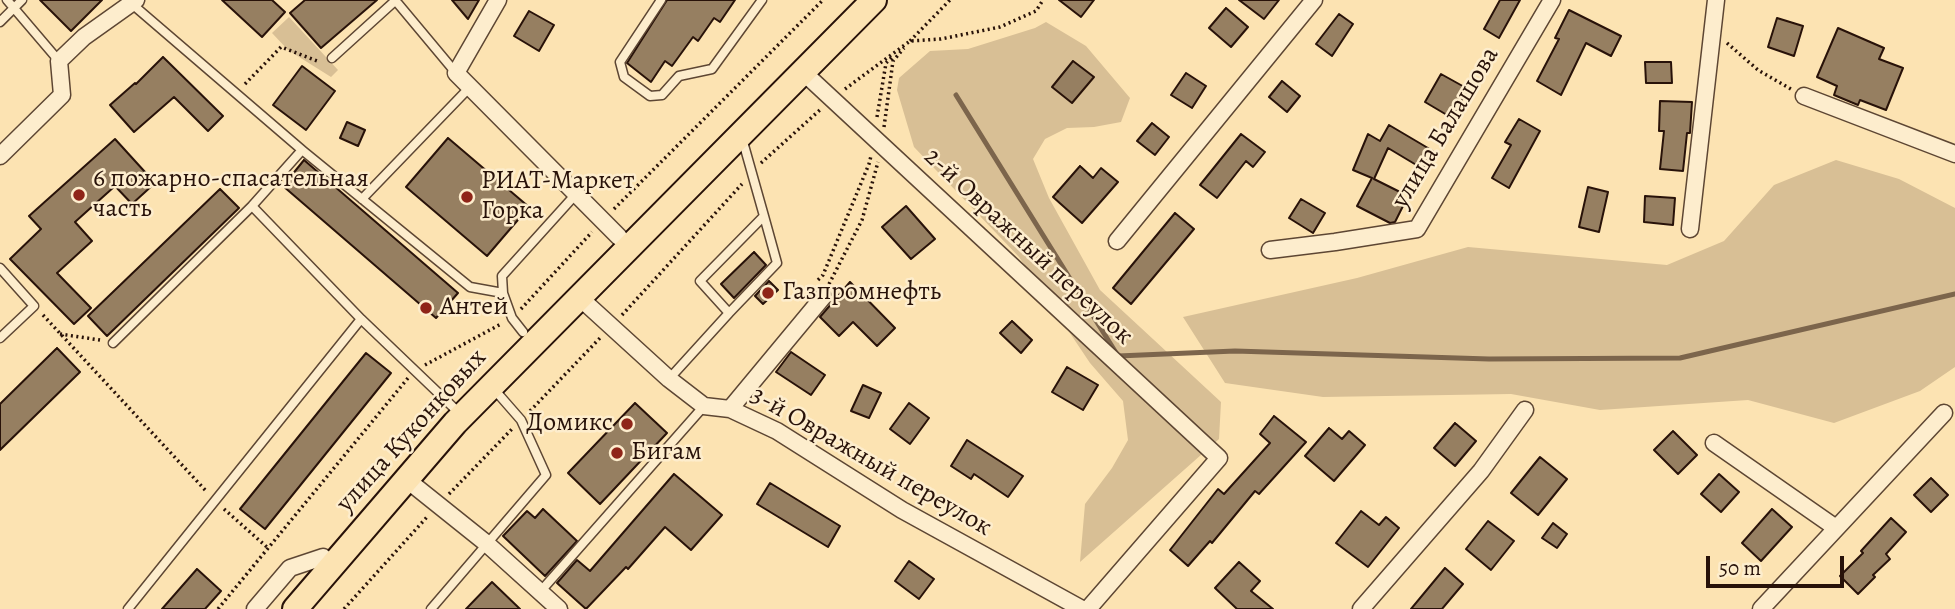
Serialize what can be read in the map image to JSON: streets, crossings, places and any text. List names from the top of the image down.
{
  "streets": {
    "main road": ["улица Куконковых"],
    "street": ["улица Балашова", "2-й Овражный переулок", "3-й Овражный переулок"]
  },
  "crossings": [
    ["2-й Овражный переулок", "улица Куконковых"]
  ],
  "places": [
    "6 пожарно-спасательная часть",
    "РИАТ-Маркет Горка",
    "Газпромнефть",
    "Антей",
    "Домикс",
    "Бигам"
  ],
  "scale_bar": "50 m"
}
